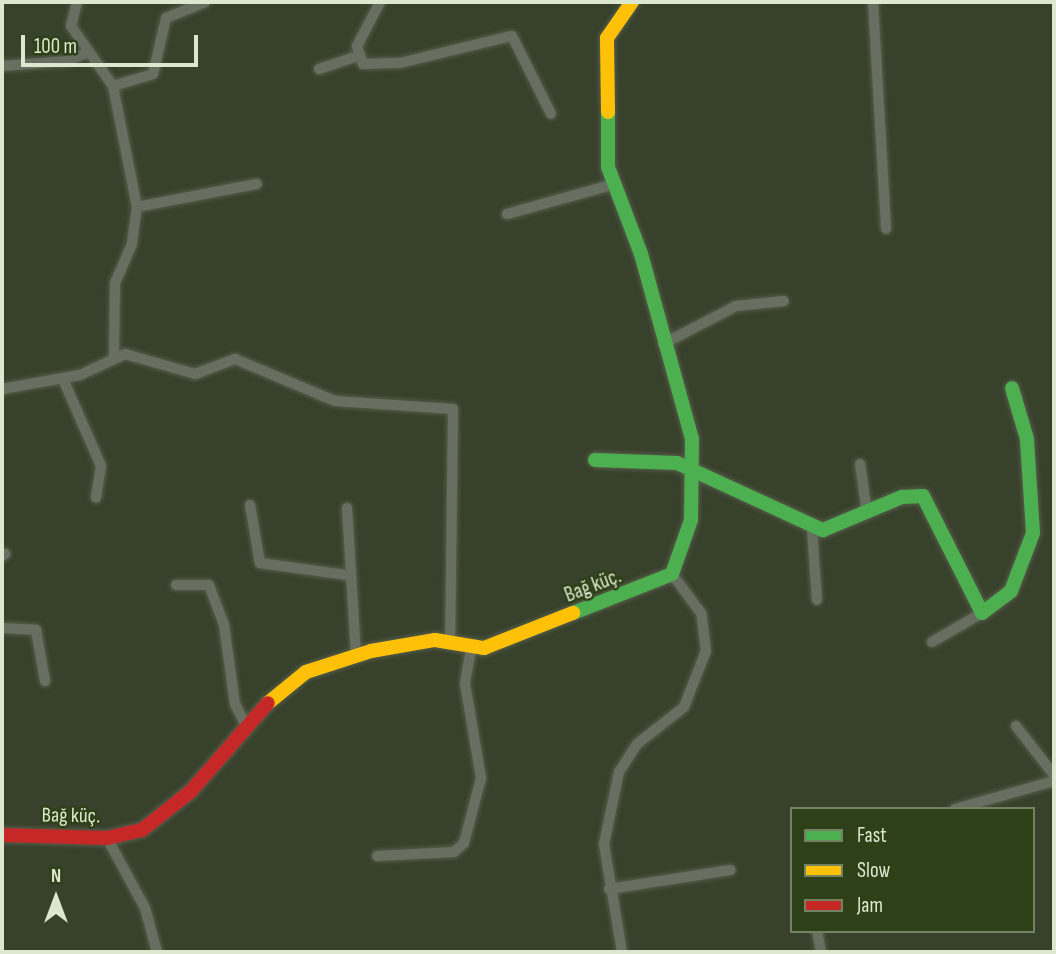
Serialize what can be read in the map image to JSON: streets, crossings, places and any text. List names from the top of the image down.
{
  "streets": {
    "street": ["Bağ küç."]
  },
  "legend": ["Fast", "Slow", "Jam"],
  "scale_bar": "100 m",
  "north": "top"
}
